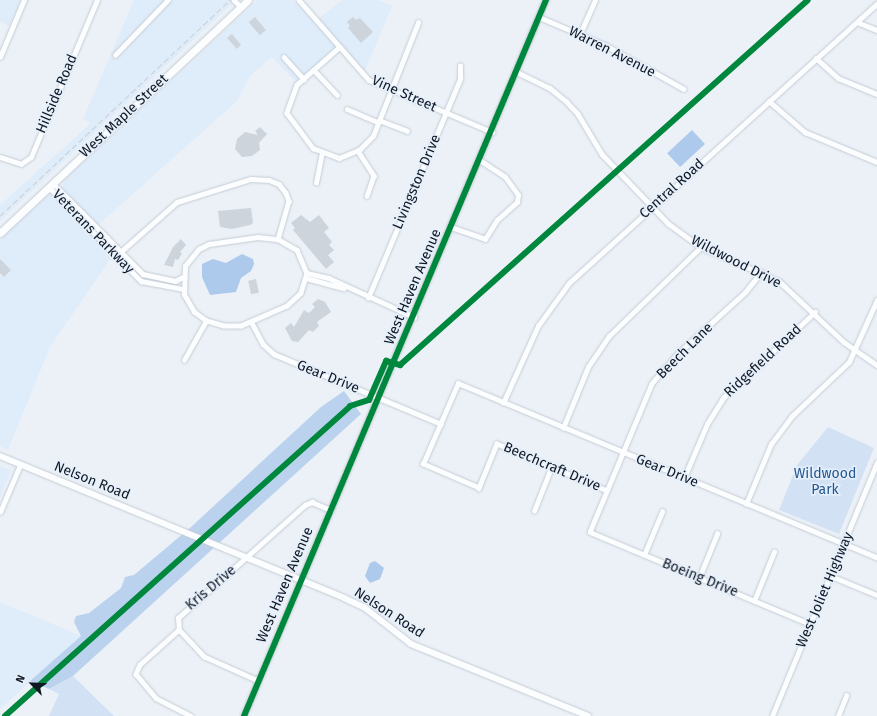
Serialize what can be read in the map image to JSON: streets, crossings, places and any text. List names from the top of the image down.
{
  "streets": {
    "main road": ["West Maple Street"],
    "street": [
      "Warren Avenue",
      "Hillside Road",
      "Vine Street",
      "Livingston Drive",
      "Central Road",
      "Veterans Parkway",
      "Wildwood Drive",
      "West Haven Avenue",
      "Beech Lane",
      "Ridgefield Road",
      "Gear Drive",
      "Beechcraft Drive",
      "Nelson Road",
      "Boeing Drive",
      "Kris Drive",
      "West Joliet Highway"
    ]
  },
  "crossings": [
    ["Warren Avenue", "West Haven Avenue"],
    ["Vine Street", "Livingston Drive"],
    ["Vine Street", "West Haven Avenue"],
    ["West Maple Street", "Veterans Parkway"],
    ["Central Road", "Wildwood Drive"],
    ["Central Road", "Gear Drive"],
    ["Veterans Parkway", "Gear Drive"],
    ["Wildwood Drive", "West Haven Avenue"],
    ["Wildwood Drive", "Beech Lane"],
    ["Wildwood Drive", "Ridgefield Road"],
    ["West Haven Avenue", "Gear Drive"],
    ["West Haven Avenue", "Nelson Road"],
    ["West Haven Avenue", "Kris Drive"],
    ["Beech Lane", "Gear Drive"],
    ["Beech Lane", "Beechcraft Drive"],
    ["Beech Lane", "Boeing Drive"],
    ["Ridgefield Road", "Gear Drive"],
    ["Gear Drive", "Beechcraft Drive"],
    ["Gear Drive", "West Joliet Highway"],
    ["Nelson Road", "Kris Drive"],
    ["Boeing Drive", "West Joliet Highway"]
  ],
  "parks": ["Wildwood Park"],
  "north": "top left"
}
